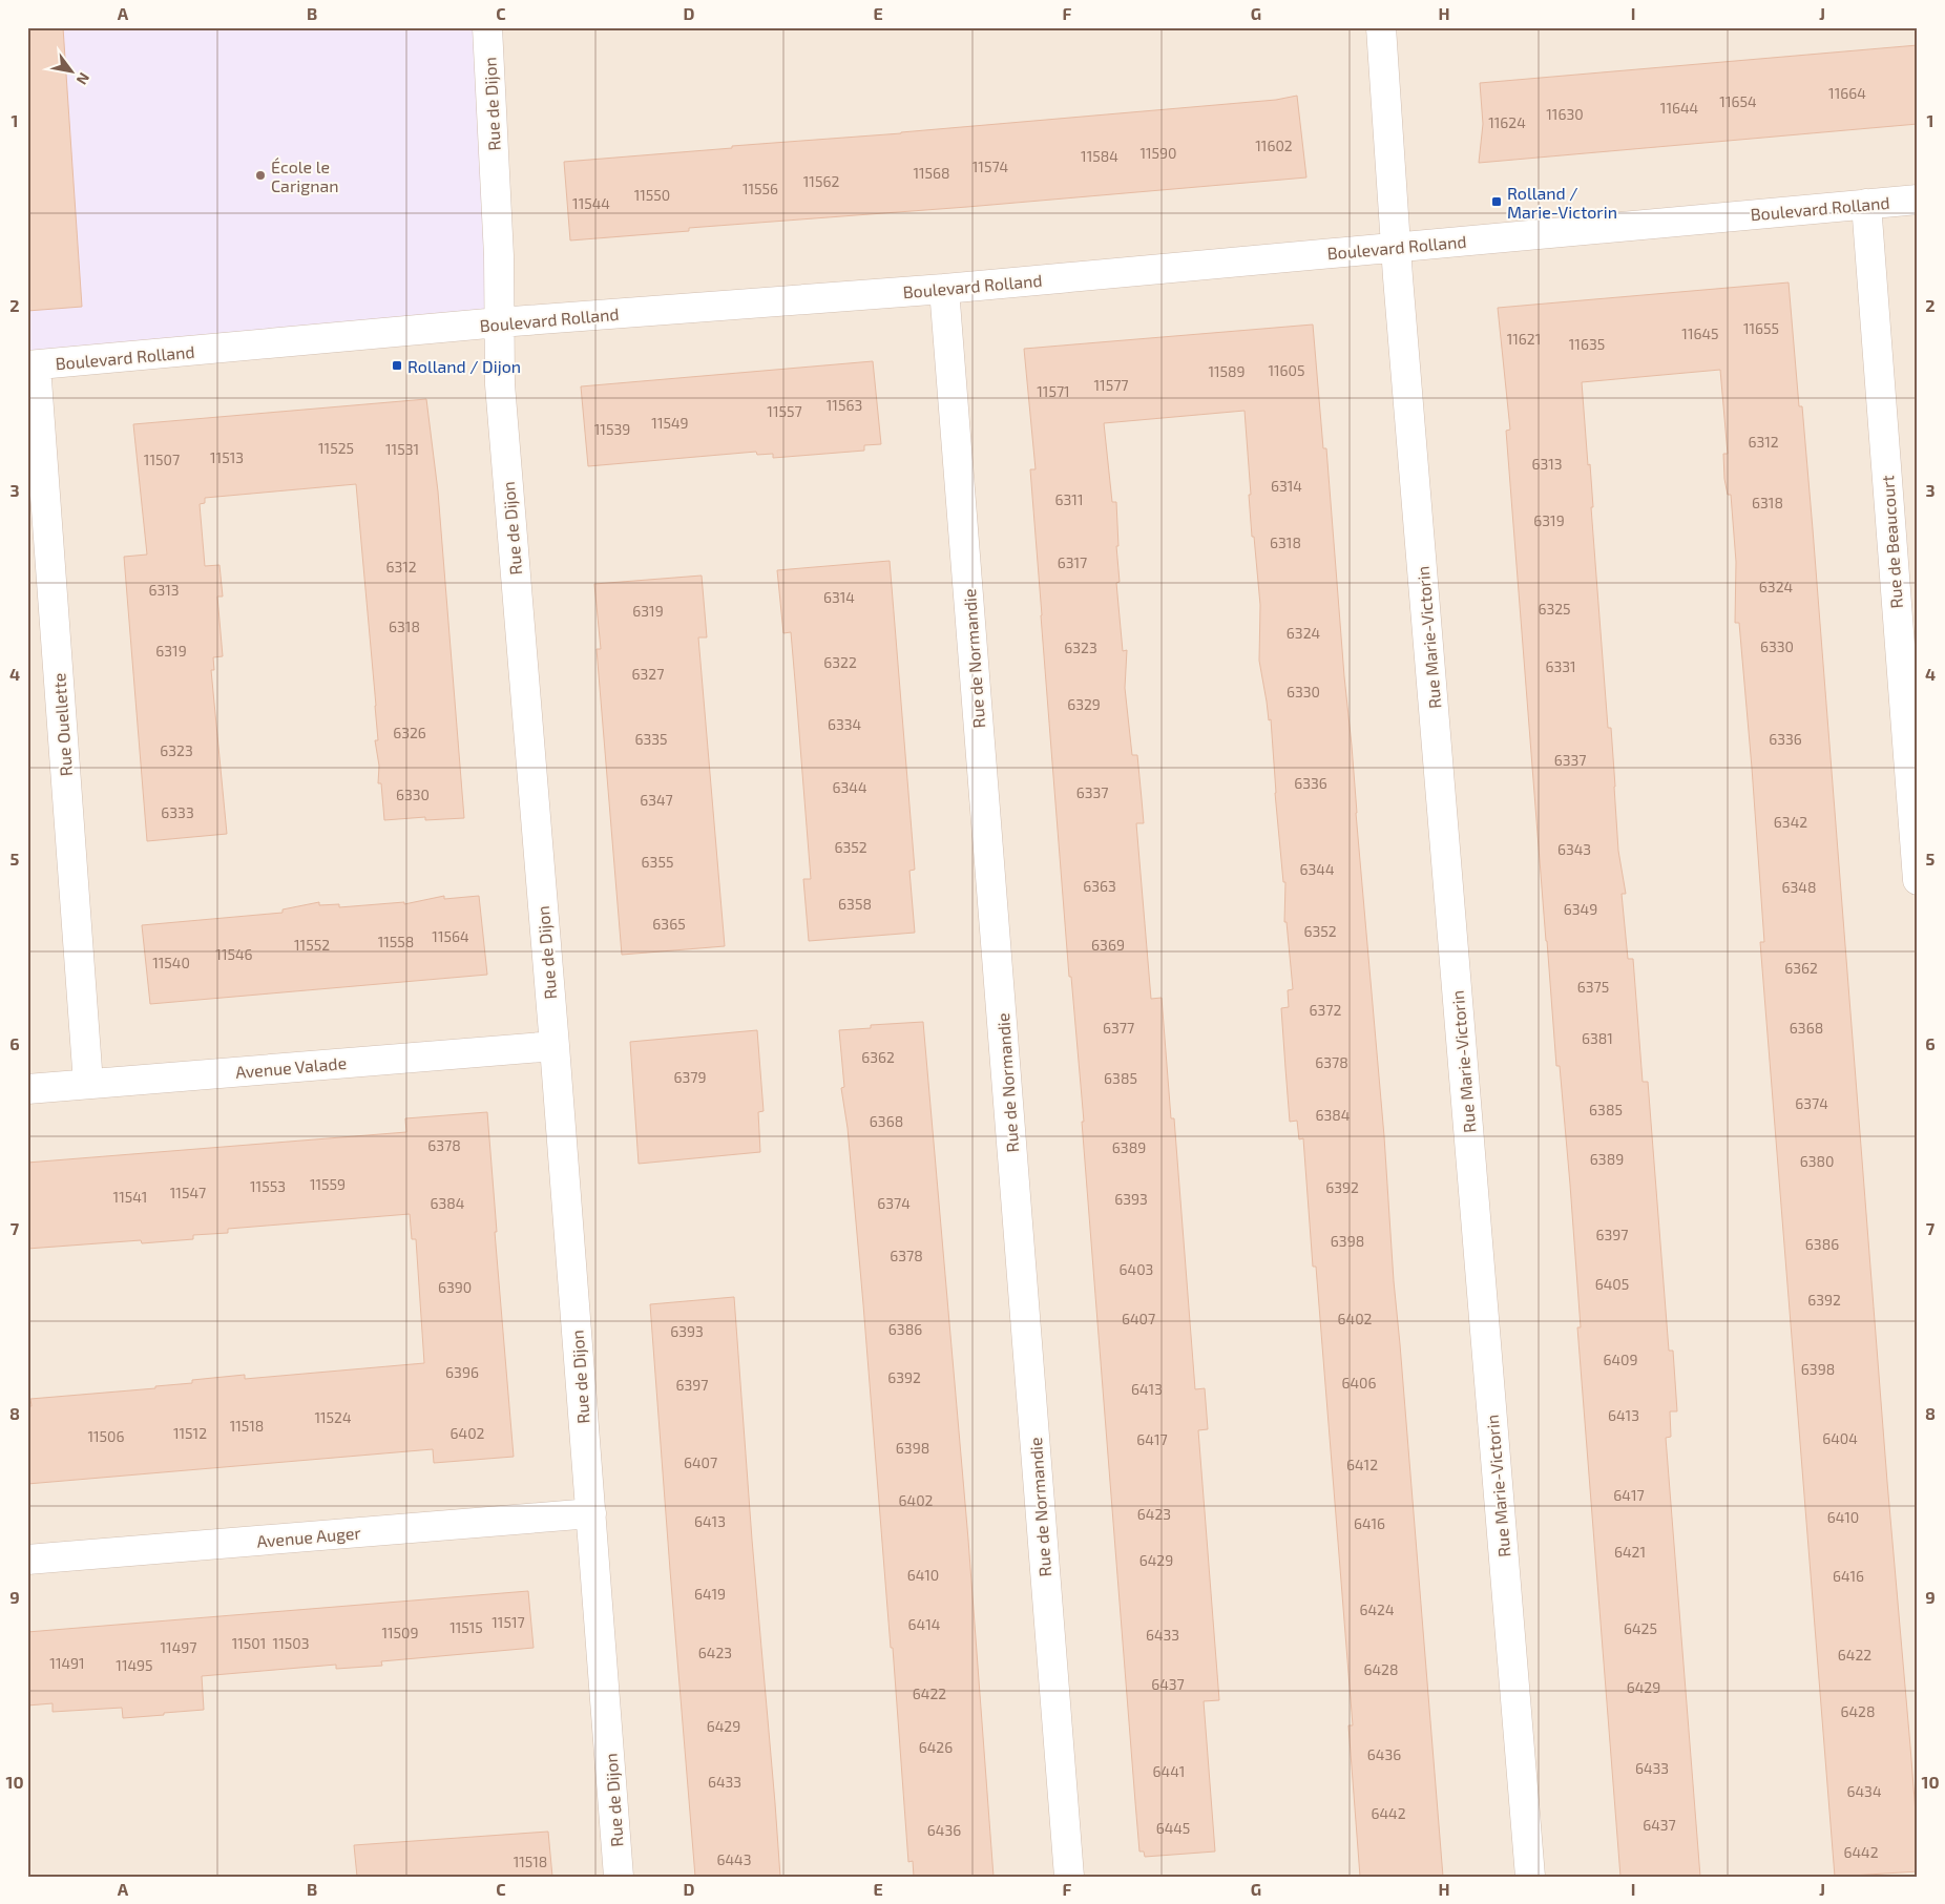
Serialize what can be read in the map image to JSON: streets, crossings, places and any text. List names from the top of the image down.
{
  "streets": {
    "street": [
      "Rue de Dijon",
      "Boulevard Rolland",
      "Rue de Beaucourt",
      "Rue Marie-Victorin",
      "Rue de Normandie",
      "Rue Ouellette",
      "Avenue Valade",
      "Avenue Auger"
    ]
  },
  "crossings": [
    ["Rue de Dijon", "Boulevard Rolland"],
    ["Rue de Dijon", "Avenue Valade"],
    ["Rue de Dijon", "Avenue Auger"],
    ["Boulevard Rolland", "Rue de Beaucourt"],
    ["Boulevard Rolland", "Rue Marie-Victorin"],
    ["Boulevard Rolland", "Rue de Normandie"],
    ["Boulevard Rolland", "Rue Ouellette"],
    ["Rue Ouellette", "Avenue Valade"]
  ],
  "places": {
    "other": ["École le Carignan"],
    "transit": ["Rolland / Marie-Victorin", "Rolland / Dijon"]
  },
  "house_numbers": [
    "11664",
    "11654",
    "11644",
    "11630",
    "11624",
    "11602",
    "11590",
    "11584",
    "11574",
    "11568",
    "11562",
    "11556",
    "11550",
    "11544",
    "11655",
    "11645",
    "11621",
    "11635",
    "11605",
    "11589",
    "11577",
    "11571",
    "11563",
    "11557",
    "11549",
    "11539",
    "6312",
    "11525",
    "11531",
    "11513",
    "11507",
    "6313",
    "6314",
    "6311",
    "6318",
    "6319",
    "6318",
    "6317",
    "6312",
    "6324",
    "6313",
    "6314",
    "6325",
    "6319",
    "6318",
    "6324",
    "6330",
    "6323",
    "6319",
    "6322",
    "6331",
    "6327",
    "6330",
    "6329",
    "6334",
    "6326",
    "6335",
    "6336",
    "6323",
    "6337",
    "6336",
    "6344",
    "6337",
    "6330",
    "6347",
    "6333",
    "6342",
    "6352",
    "6343",
    "6355",
    "6344",
    "6363",
    "6348",
    "6358",
    "6349",
    "6365",
    "6352",
    "11564",
    "11558",
    "11552",
    "6369",
    "11546",
    "11540",
    "6362",
    "6375",
    "6372",
    "6377",
    "6368",
    "6381",
    "6362",
    "6378",
    "6379",
    "6385",
    "6374",
    "6385",
    "6384",
    "6368",
    "6378",
    "6389",
    "6389",
    "6380",
    "11559",
    "11553",
    "6392",
    "11547",
    "11541",
    "6393",
    "6384",
    "6374",
    "6397",
    "6398",
    "6386",
    "6378",
    "6403",
    "6405",
    "6390",
    "6392",
    "6407",
    "6402",
    "6386",
    "6393",
    "6409",
    "6398",
    "6396",
    "6392",
    "6406",
    "6397",
    "6413",
    "6413",
    "11524",
    "11518",
    "11512",
    "6402",
    "11506",
    "6404",
    "6417",
    "6398",
    "6407",
    "6412",
    "6417",
    "6402",
    "6423",
    "6410",
    "6413",
    "6416",
    "6421",
    "6429",
    "6410",
    "6416",
    "6419",
    "6424",
    "11517",
    "6414",
    "11515",
    "6425",
    "11509",
    "6433",
    "11501",
    "11503",
    "11497",
    "6423",
    "6422",
    "11491",
    "11495",
    "6428",
    "6437",
    "6429",
    "6422",
    "6428",
    "6429",
    "6426",
    "6436",
    "6433",
    "6441",
    "6433",
    "6434",
    "6442",
    "6437",
    "6445",
    "6436",
    "6442",
    "6443",
    "11518"
  ],
  "north": "bottom right",
  "grid": {
    "columns": [
      "A",
      "B",
      "C",
      "D",
      "E",
      "F",
      "G",
      "H",
      "I",
      "J"
    ],
    "rows": [
      "1",
      "2",
      "3",
      "4",
      "5",
      "6",
      "7",
      "8",
      "9",
      "10"
    ]
  }
}
